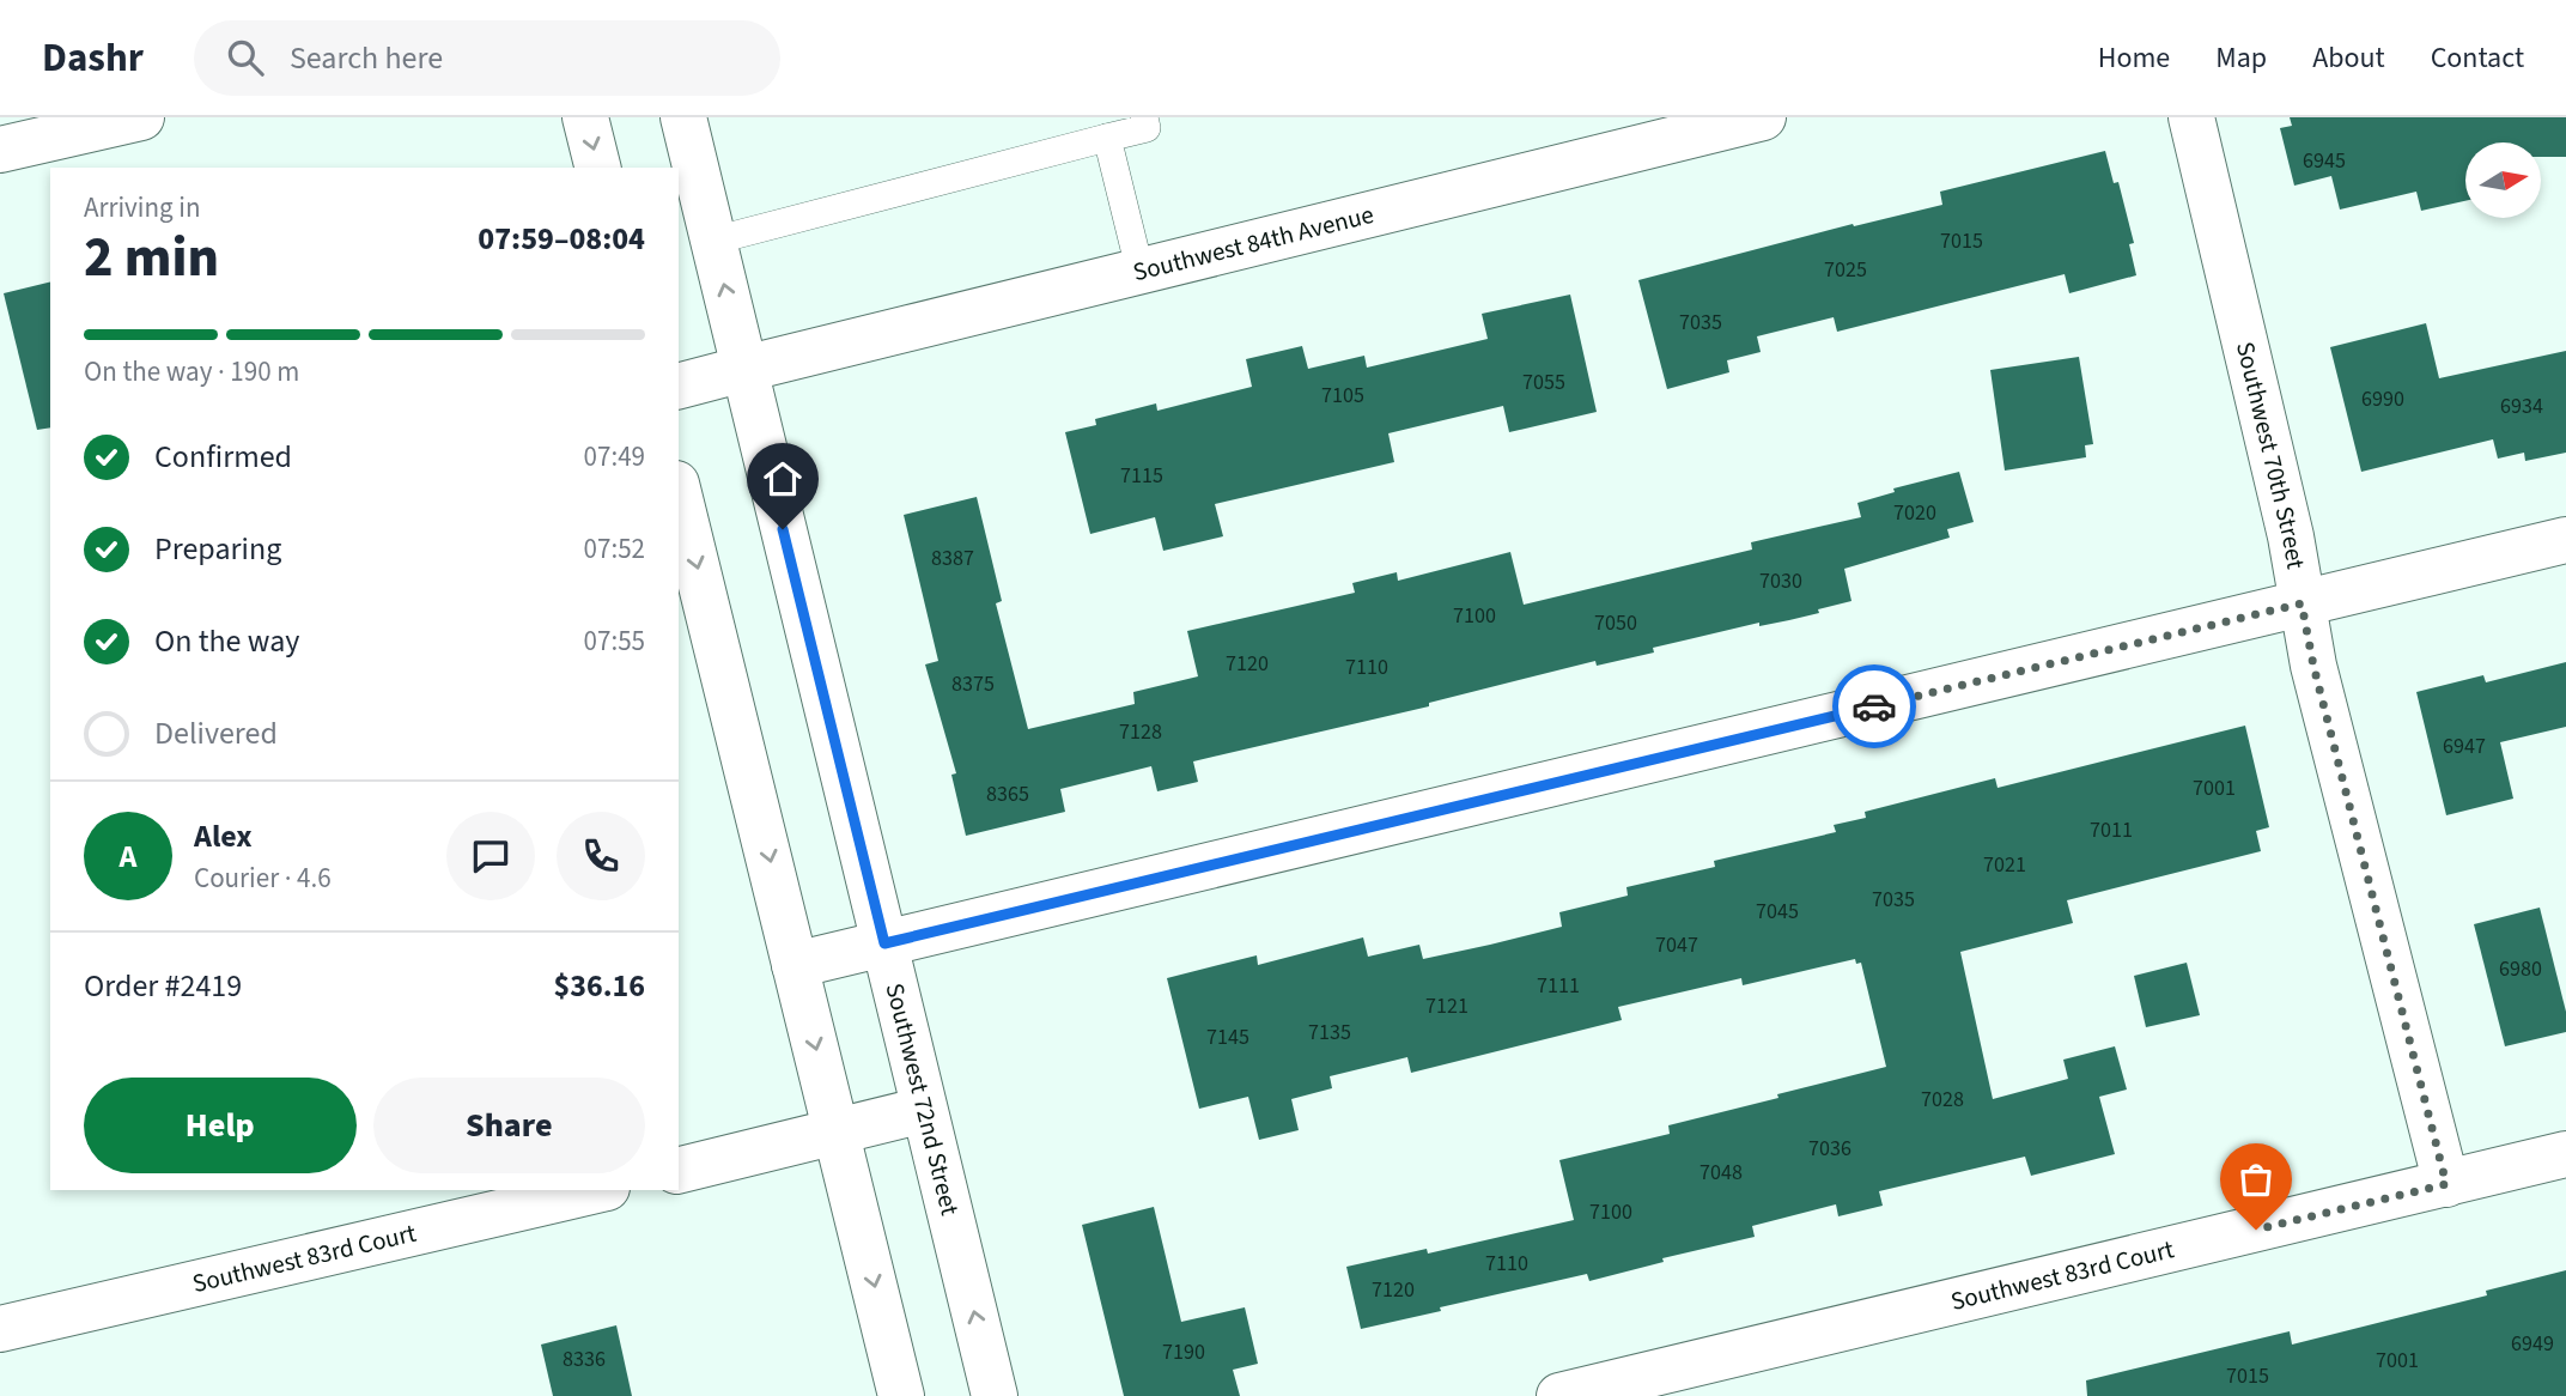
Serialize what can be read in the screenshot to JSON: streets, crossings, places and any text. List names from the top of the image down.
{
  "streets": {
    "street": [
      "Southwest 84th Avenue",
      "Southwest 70th Street",
      "Southwest 72nd Street",
      "Southwest 83rd Court"
    ]
  },
  "crossings": [
    ["Southwest 84th Avenue", "Southwest 72nd Street"],
    ["Southwest 70th Street", "Southwest 83rd Court"]
  ],
  "house_numbers": [
    "6945",
    "7015",
    "7025",
    "7035",
    "7055",
    "7105",
    "6990",
    "6934",
    "7115",
    "7020",
    "8387",
    "7030",
    "7100",
    "7050",
    "7120",
    "7110",
    "8375",
    "7128",
    "6947",
    "7001",
    "8365",
    "7011",
    "7021",
    "7035",
    "7045",
    "7047",
    "6980",
    "7111",
    "7121",
    "7135",
    "7145",
    "7028",
    "7036",
    "7048",
    "7100",
    "7110",
    "7120",
    "6949",
    "7190",
    "8336",
    "7001",
    "7015"
  ],
  "north": "right",
  "page": {
    "header": "Dashr",
    "search": "Search here",
    "nav": [
      "Home",
      "Map",
      "About",
      "Contact"
    ],
    "heading": ["2 min", "Arriving in", "07:59–08:04"],
    "panel": [
      "Alex",
      "Courier · 4.6",
      "Order #2419",
      "$36.16"
    ],
    "bar": "On the way · 190 m",
    "list": [
      ["Confirmed", "07:49"],
      ["Preparing", "07:52"],
      ["On the way", "07:55"],
      "Delivered"
    ],
    "round": "A",
    "buttons": ["Help", "Share"]
  }
}
